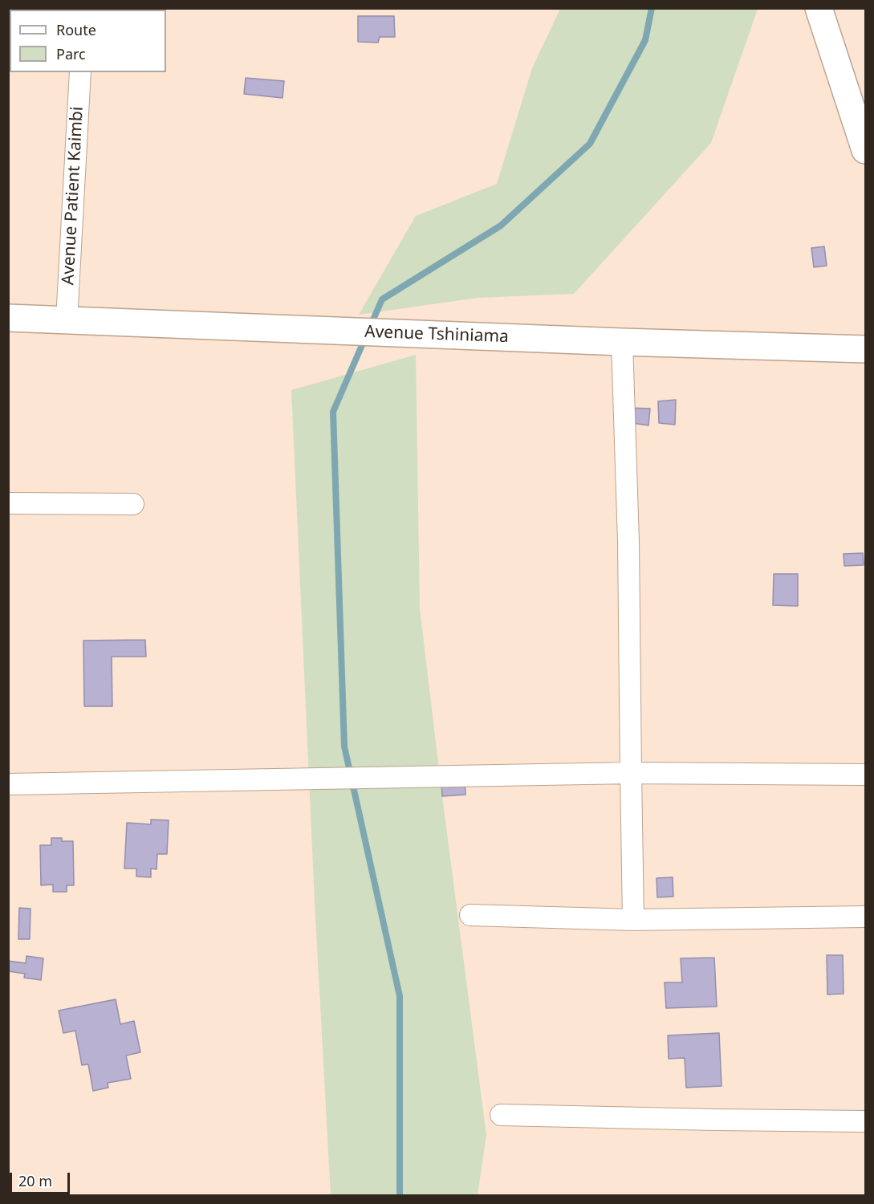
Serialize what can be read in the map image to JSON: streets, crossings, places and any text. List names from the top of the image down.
{
  "streets": {
    "street": ["Avenue Patient Kaimbi", "Avenue Tshiniama"]
  },
  "crossings": [
    ["Avenue Patient Kaimbi", "Avenue Tshiniama"]
  ],
  "legend": ["Route", "Parc"],
  "scale_bar": "20 m"
}
